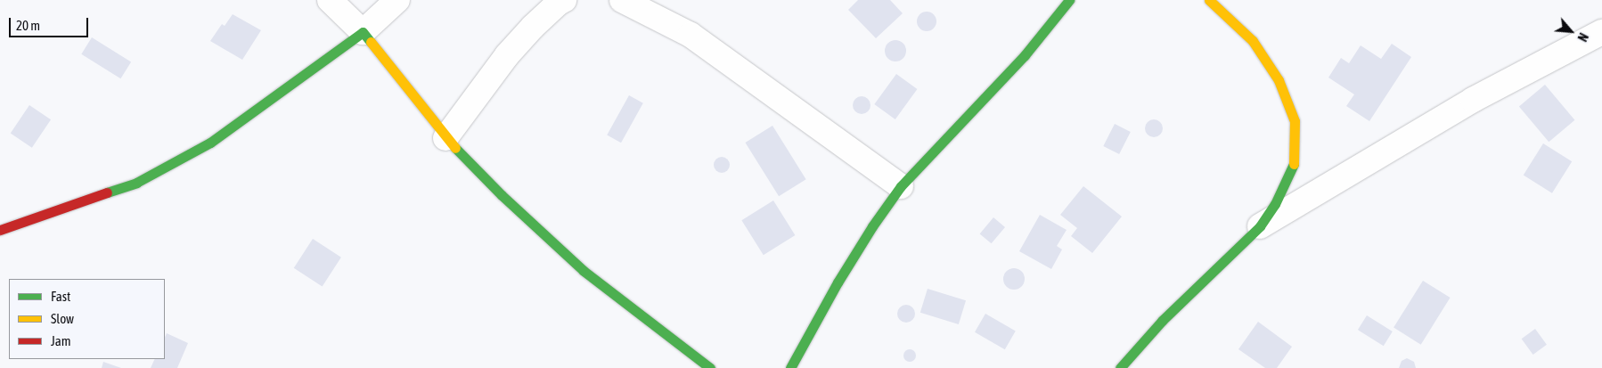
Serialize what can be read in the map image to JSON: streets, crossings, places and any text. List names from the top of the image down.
{
  "legend": ["Fast", "Slow", "Jam"],
  "scale_bar": "20 m",
  "north": "bottom right"
}
